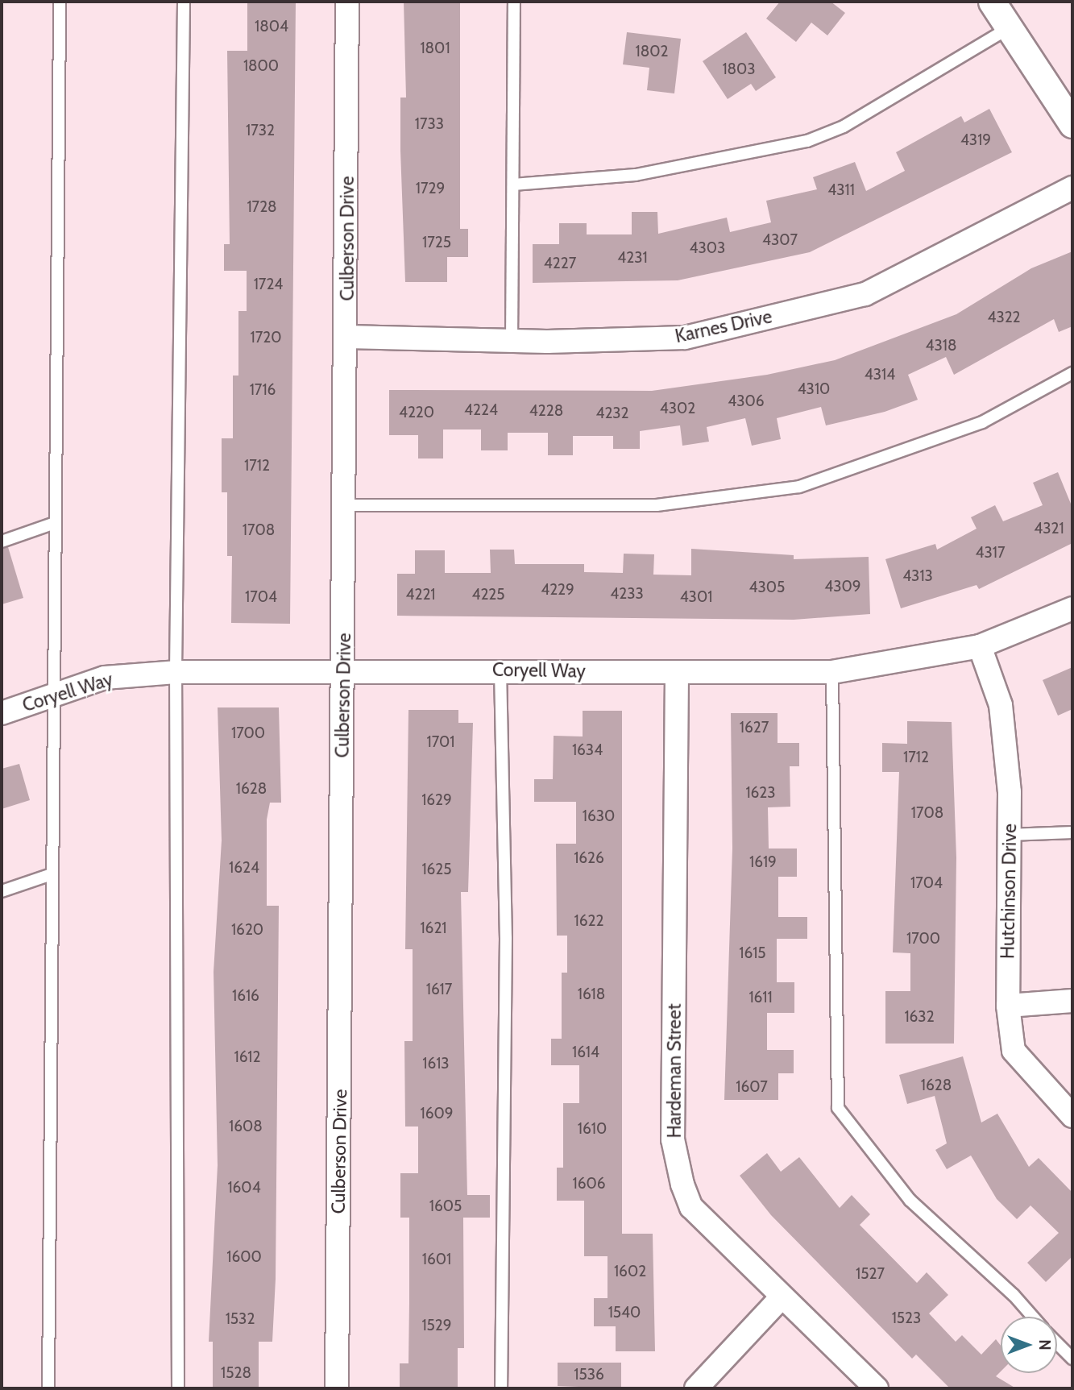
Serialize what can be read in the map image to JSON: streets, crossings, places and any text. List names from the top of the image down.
{
  "streets": {
    "street": [
      "Culberson Drive",
      "Karnes Drive",
      "Coryell Way",
      "Hutchinson Drive",
      "Hardeman Street"
    ]
  },
  "crossings": [
    ["Culberson Drive", "Karnes Drive"],
    ["Culberson Drive", "Coryell Way"],
    ["Coryell Way", "Hutchinson Drive"],
    ["Coryell Way", "Hardeman Street"]
  ],
  "house_numbers": [
    "1804",
    "1801",
    "1802",
    "1800",
    "1803",
    "1733",
    "1732",
    "4319",
    "1729",
    "4311",
    "1728",
    "4307",
    "1725",
    "4303",
    "4231",
    "4227",
    "1724",
    "4322",
    "1720",
    "4318",
    "4314",
    "4310",
    "1716",
    "4306",
    "4302",
    "4224",
    "4228",
    "4220",
    "4232",
    "1712",
    "4321",
    "1708",
    "4317",
    "4313",
    "4309",
    "4305",
    "4229",
    "4233",
    "4221",
    "4225",
    "1704",
    "4301",
    "1627",
    "1700",
    "1701",
    "1634",
    "1712",
    "1628",
    "1623",
    "1629",
    "1708",
    "1630",
    "1626",
    "1619",
    "1624",
    "1625",
    "1704",
    "1622",
    "1621",
    "1620",
    "1700",
    "1615",
    "1617",
    "1618",
    "1616",
    "1611",
    "1632",
    "1614",
    "1612",
    "1613",
    "1628",
    "1607",
    "1609",
    "1608",
    "1610",
    "1606",
    "1604",
    "1605",
    "1600",
    "1601",
    "1602",
    "1527",
    "1540",
    "1523",
    "1532",
    "1529",
    "1528",
    "1536"
  ],
  "north": "right"
}
